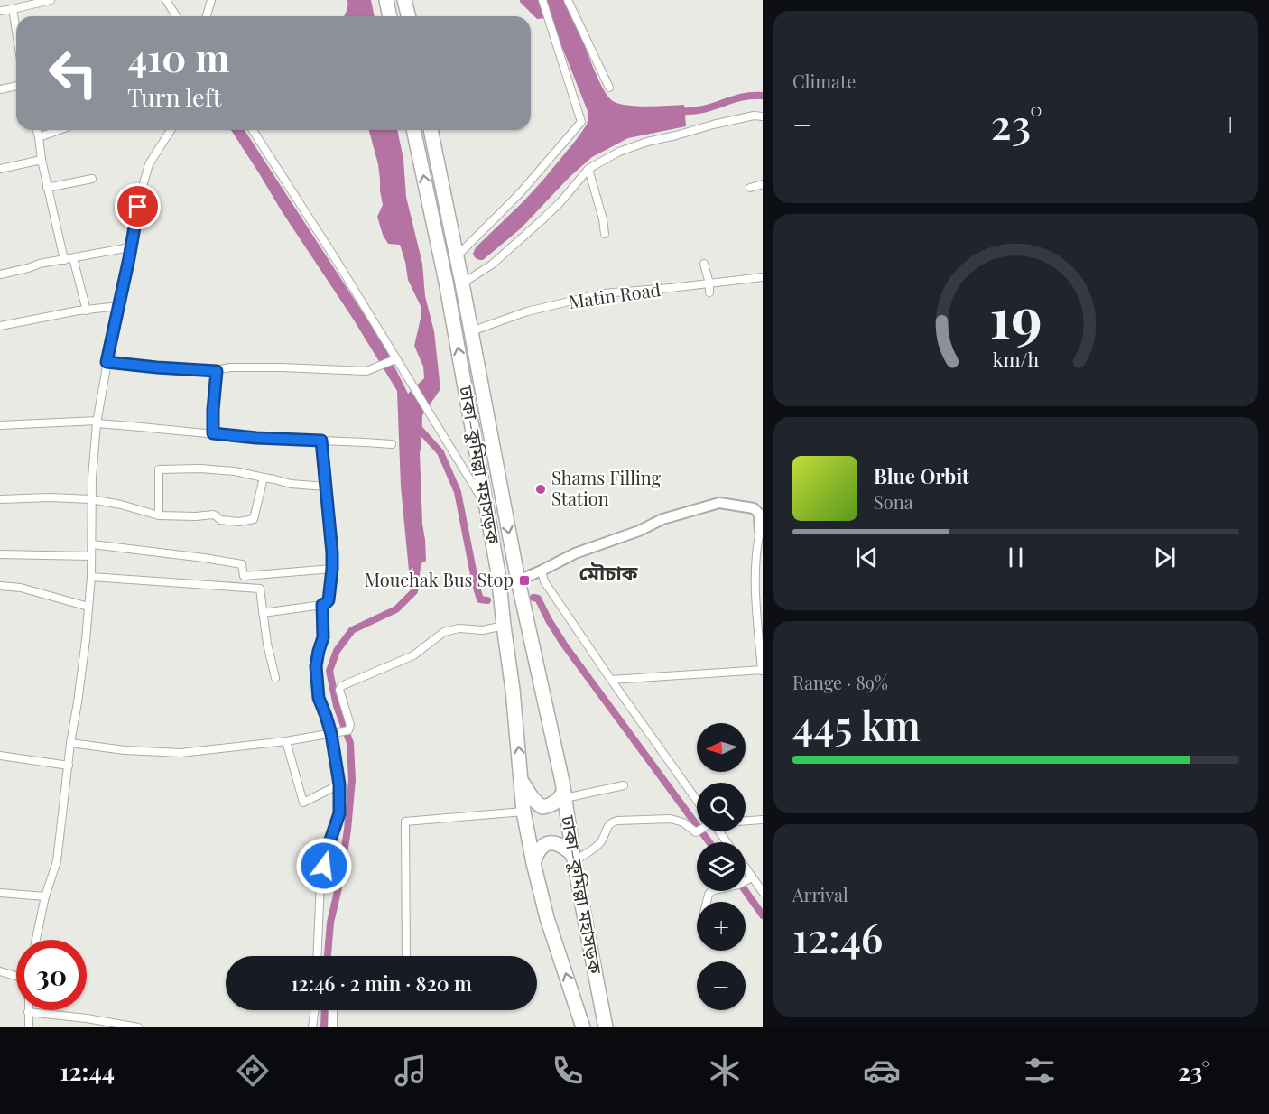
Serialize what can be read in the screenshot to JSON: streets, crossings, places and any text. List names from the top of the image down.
{
  "streets": {
    "highway": ["ঢাকা–কুমিল্লা মহাসড়ক"],
    "street": ["Matin Road"]
  },
  "crossings": [
    ["Matin Road", "ঢাকা–কুমিল্লা মহাসড়ক"]
  ],
  "districts": ["মৌচাক"],
  "places": {
    "other": ["Shams Filling Station"],
    "transit": ["Mouchak Bus Stop"]
  },
  "north": "left",
  "page": {
    "tile": [
      "Climate",
      ["Range · 89%", "445 km"],
      ["Arrival", "12:46"]
    ],
    "turn": ["410 m", "Turn left"],
    "heat": ["−", "23°", "+"],
    "song": ["Blue Orbit", "Sona"],
    "map_buttons": ["+", "−"],
    "limit": "30",
    "trip": "12:46 · 2 min · 820 m",
    "tabs": ["12:44", "23°"],
    "gauge": ["19", "km/h"]
  }
}
